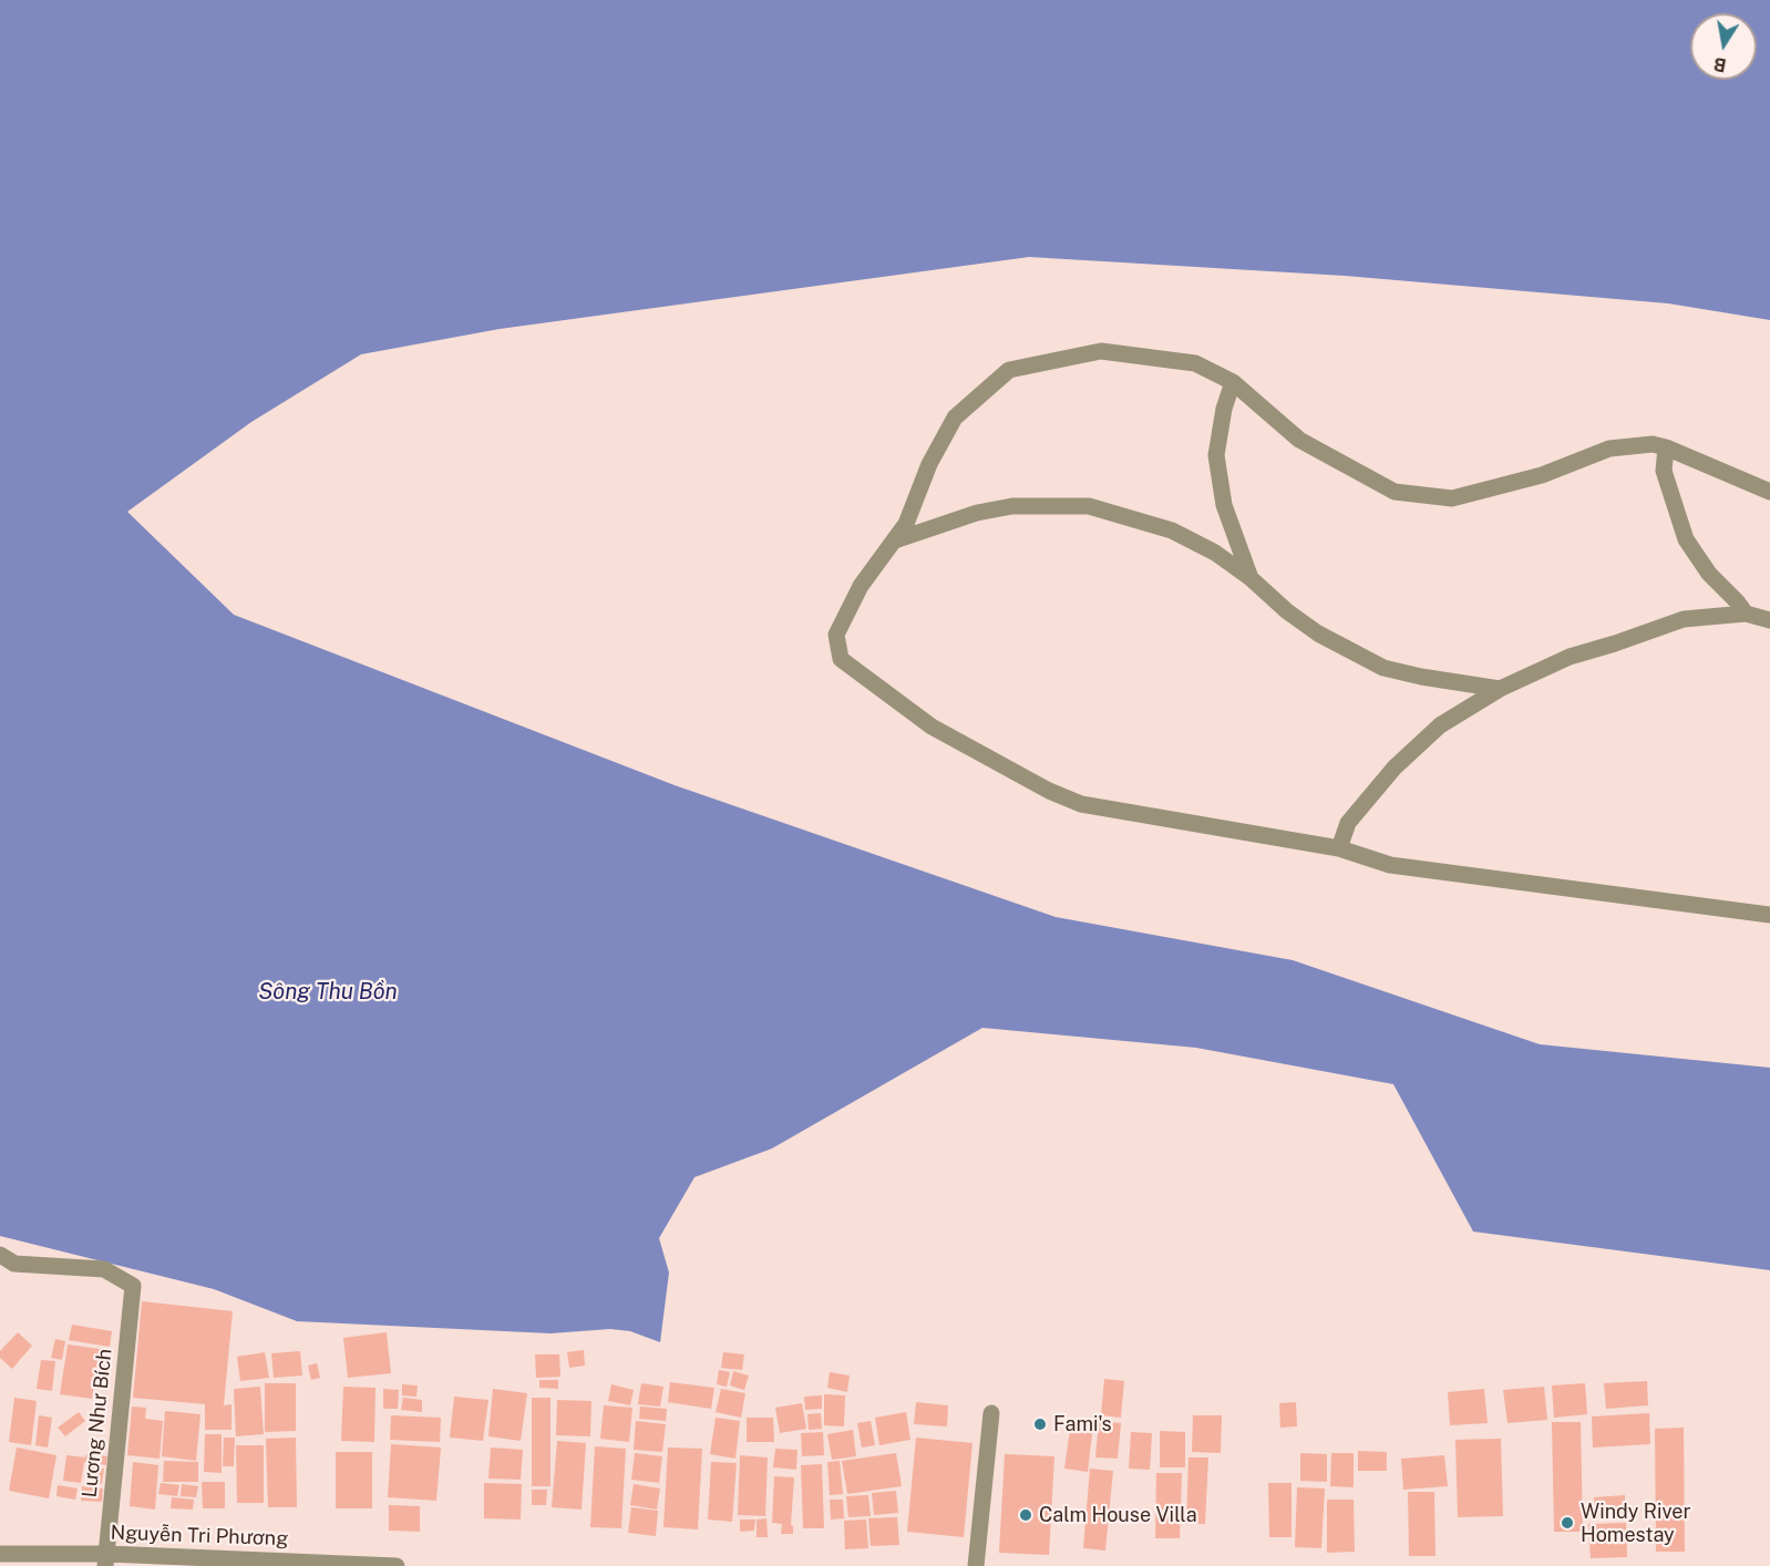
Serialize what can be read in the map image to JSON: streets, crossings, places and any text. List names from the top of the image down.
{
  "streets": {
    "street": ["Lương Như Bích", "Nguyễn Tri Phương"]
  },
  "crossings": [
    ["Lương Như Bích", "Nguyễn Tri Phương"]
  ],
  "water": ["Sông Thu Bồn"],
  "places": ["Fami's", "Calm House Villa", "Windy River Homestay"],
  "north": "bottom"
}
